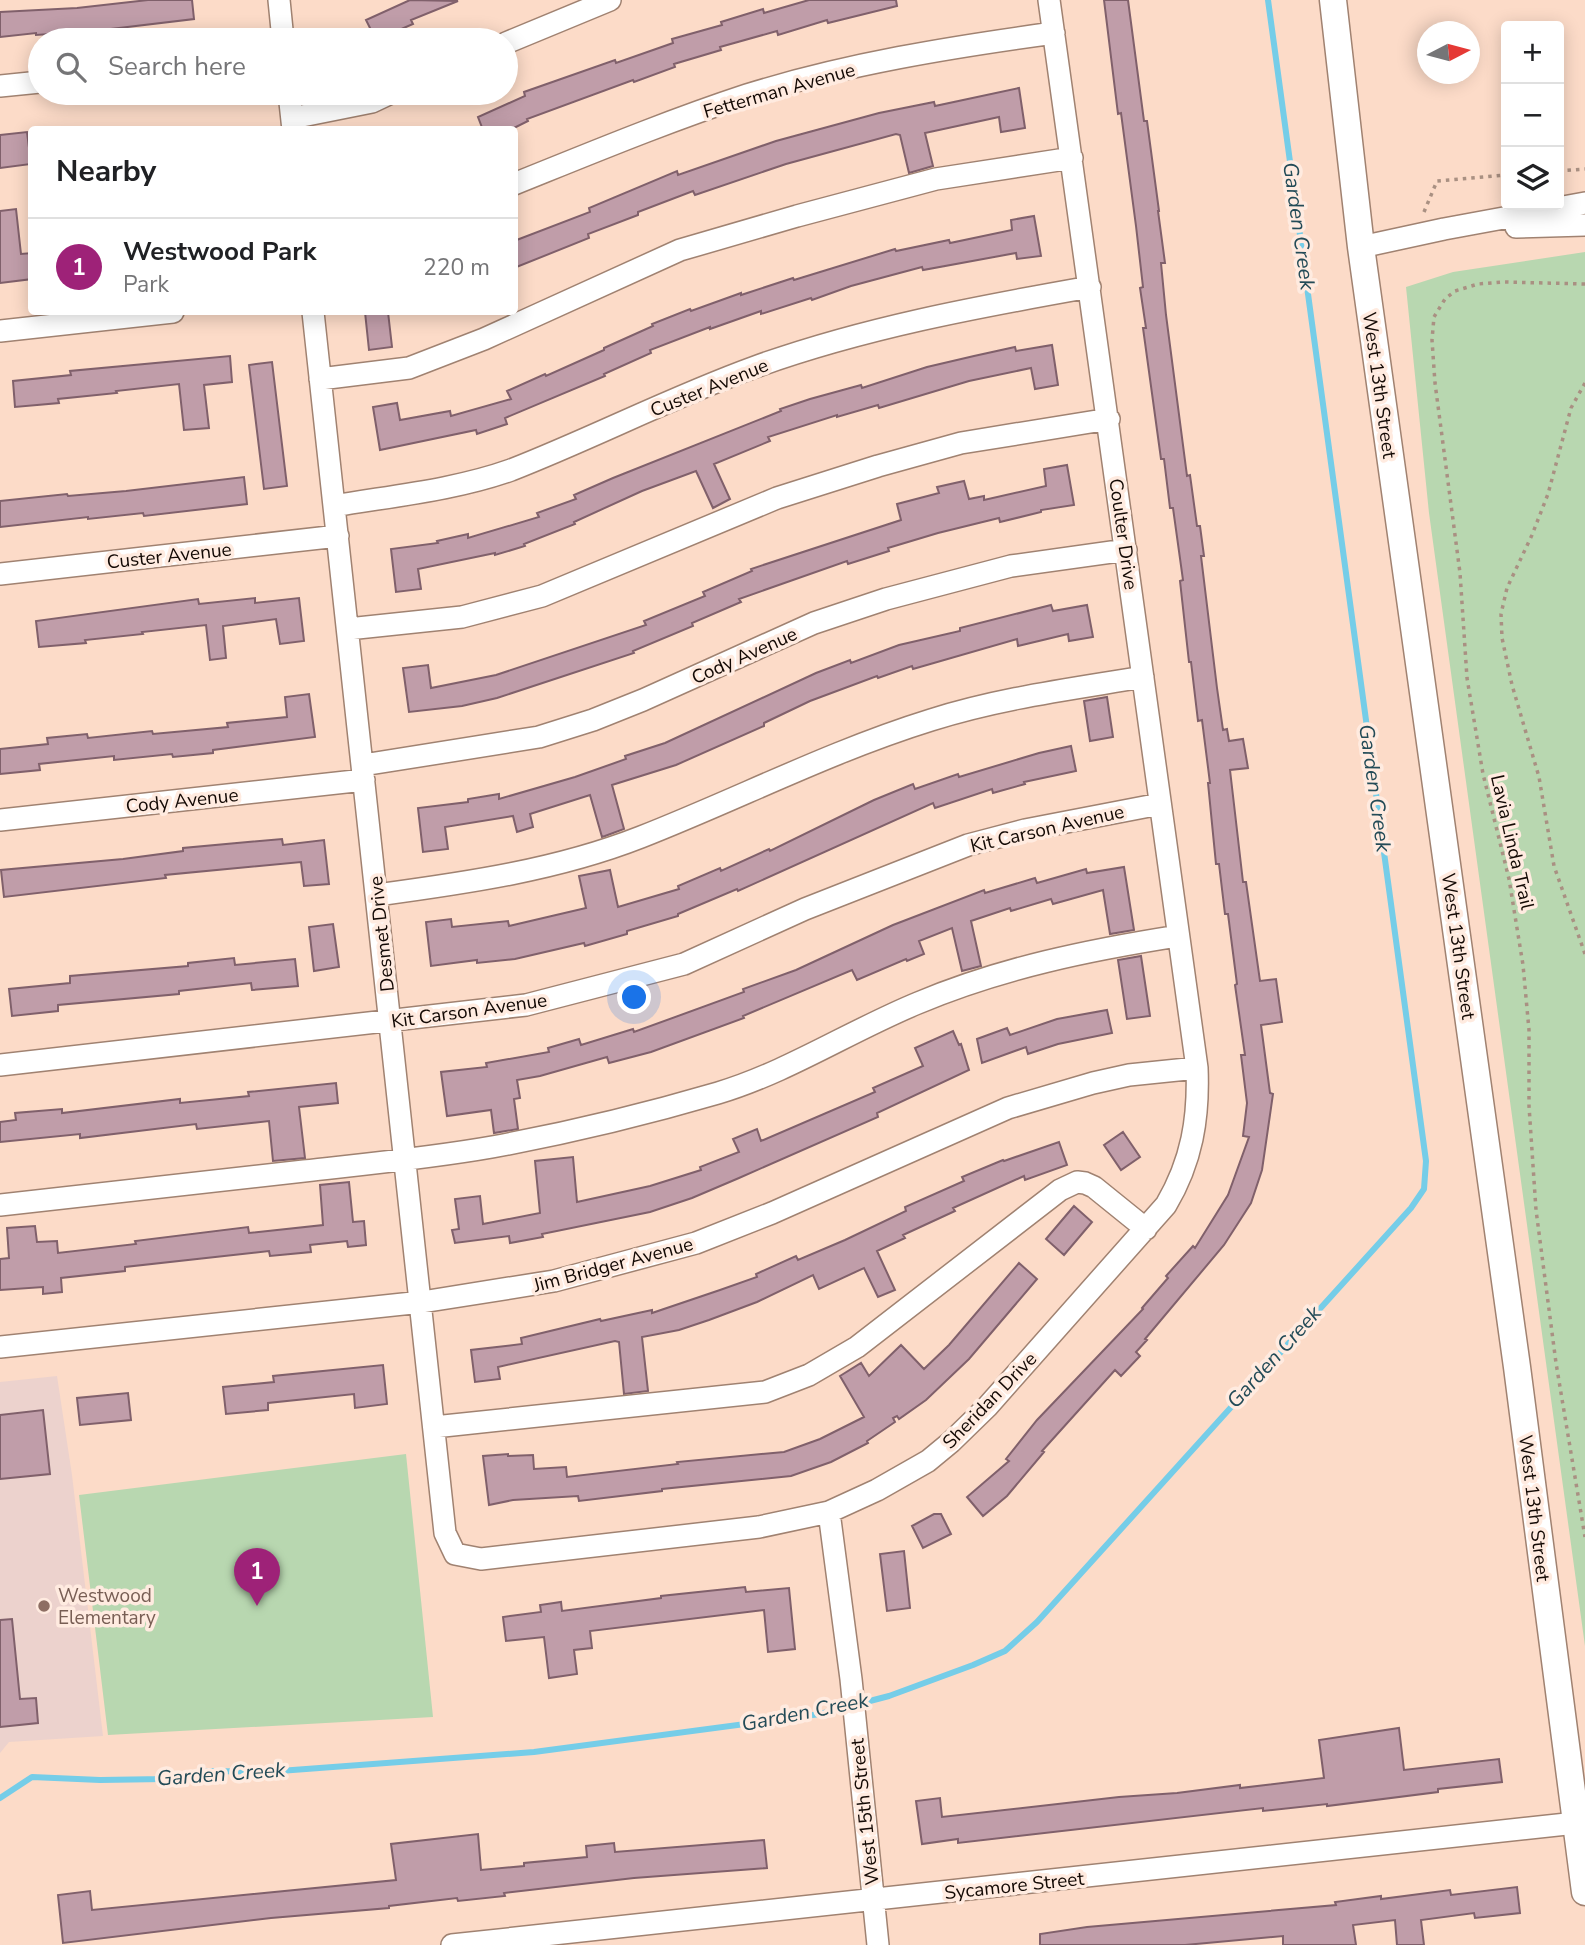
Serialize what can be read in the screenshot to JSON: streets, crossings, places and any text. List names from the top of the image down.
{
  "streets": {
    "main road": ["West 13th Street"],
    "street": [
      "Fetterman Avenue",
      "Custer Avenue",
      "Coulter Drive",
      "Cody Avenue",
      "Kit Carson Avenue",
      "Desmet Drive",
      "Jim Bridger Avenue",
      "Sheridan Drive",
      "West 15th Street",
      "Sycamore Street"
    ],
    "path": ["Lavia Linda Trail"]
  },
  "crossings": [
    ["Fetterman Avenue", "Coulter Drive"],
    ["West 13th Street", "Sycamore Street"],
    ["Custer Avenue", "Coulter Drive"],
    ["Custer Avenue", "Desmet Drive"],
    ["Coulter Drive", "Cody Avenue"],
    ["Coulter Drive", "Kit Carson Avenue"],
    ["Coulter Drive", "Jim Bridger Avenue"],
    ["Coulter Drive", "Sheridan Drive"],
    ["Cody Avenue", "Desmet Drive"],
    ["Kit Carson Avenue", "Desmet Drive"],
    ["Desmet Drive", "Jim Bridger Avenue"],
    ["Desmet Drive", "Sheridan Drive"],
    ["Jim Bridger Avenue", "Sheridan Drive"],
    ["Sheridan Drive", "West 15th Street"],
    ["West 15th Street", "Sycamore Street"]
  ],
  "water": ["Garden Creek"],
  "places": ["Westwood Elementary"],
  "north": "right",
  "page": {
    "map_buttons": ["+", "−"],
    "search": "Search here",
    "heading": "Nearby",
    "list": [
      {
        "mark": "1",
        "name": "Westwood Park",
        "note": "Park",
        "value": "220 m"
      }
    ],
    "pins": "1"
  }
}
